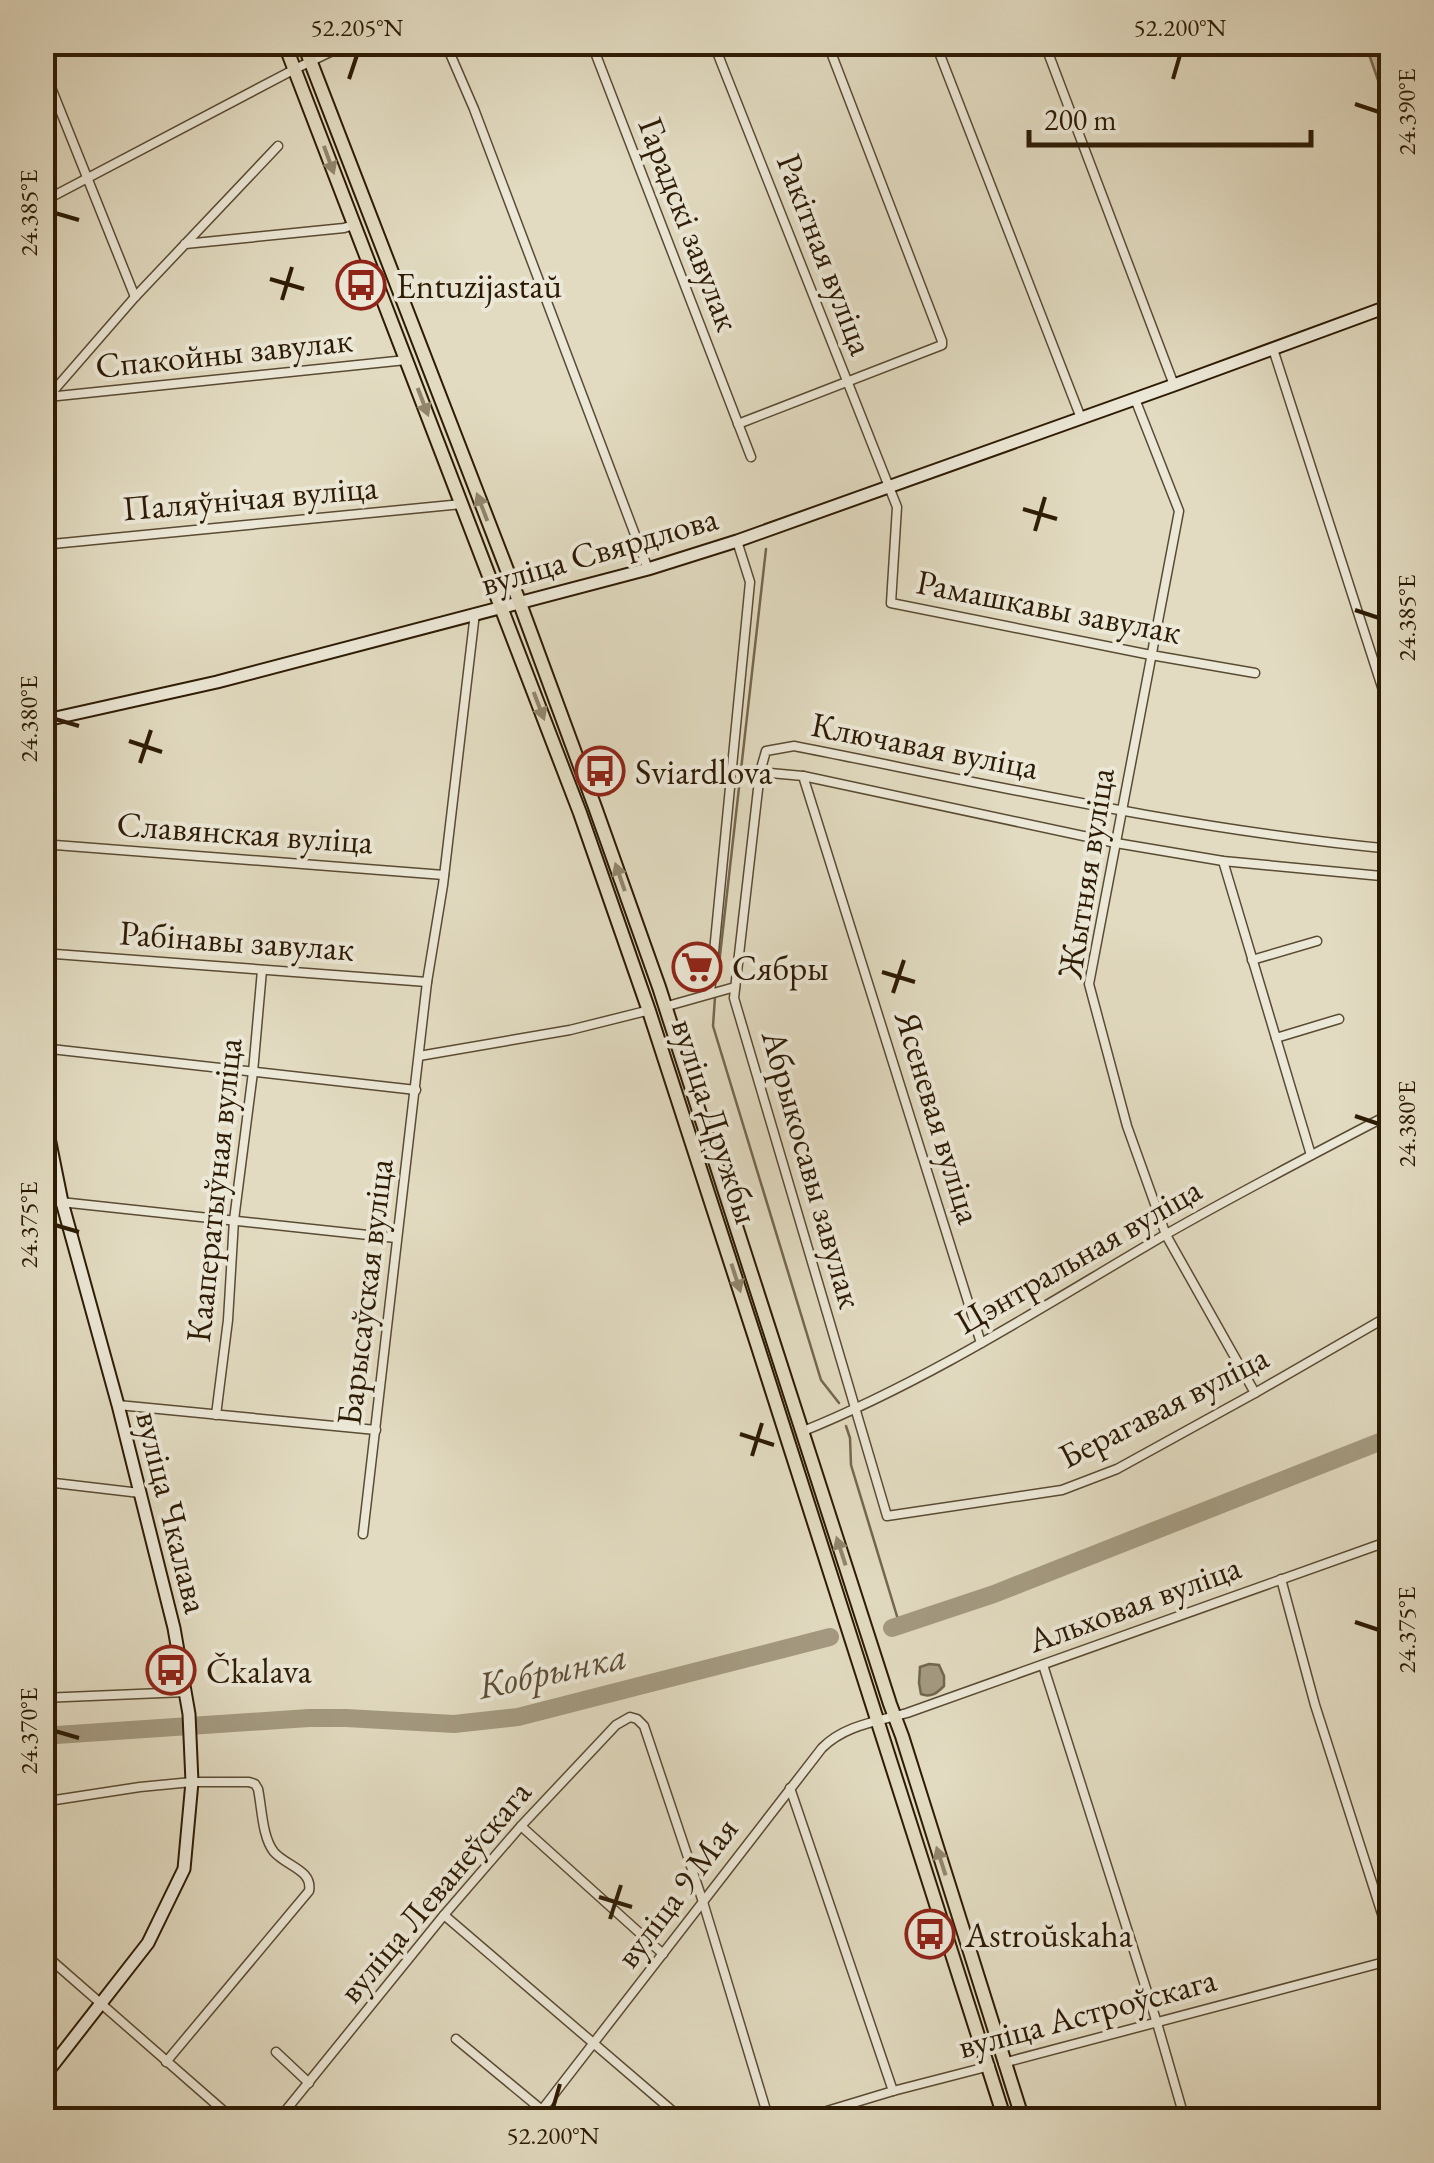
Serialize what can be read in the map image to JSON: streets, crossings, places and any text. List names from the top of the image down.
{
  "streets": {
    "main road": ["вуліца Свярдлова", "вуліца Дружбы", "вуліца Чкалава"],
    "street": [
      "Гарадскі завулак",
      "Ракітная вуліца",
      "Спакойны завулак",
      "Паляўнічая вуліца",
      "Рамашкавы завулак",
      "Ключавая вуліца",
      "Славянская вуліца",
      "Жытняя вуліца",
      "Рабінавы завулак",
      "Ясеневая вуліца",
      "Абрыкосавы завулак",
      "Кааператыўная вуліца",
      "Цэнтральная вуліца",
      "Барысаўская вуліца",
      "Берагавая вуліца",
      "Альховая вуліца",
      "вуліца Леванеўскага",
      "вуліца 9 Мая",
      "вуліца Астроўскага"
    ]
  },
  "crossings": [
    ["Ракітная вуліца", "вуліца Свярдлова"],
    ["Ракітная вуліца", "Рамашкавы завулак"],
    ["Спакойны завулак", "вуліца Дружбы"],
    ["Паляўнічая вуліца", "вуліца Дружбы"],
    ["вуліца Свярдлова", "Рамашкавы завулак"],
    ["вуліца Свярдлова", "Жытняя вуліца"],
    ["вуліца Свярдлова", "вуліца Дружбы"],
    ["вуліца Свярдлова", "Барысаўская вуліца"],
    ["Рамашкавы завулак", "Жытняя вуліца"],
    ["Ключавая вуліца", "Жытняя вуліца"],
    ["Ключавая вуліца", "Ясеневая вуліца"],
    ["Ключавая вуліца", "Абрыкосавы завулак"],
    ["Славянская вуліца", "Барысаўская вуліца"],
    ["Жытняя вуліца", "Цэнтральная вуліца"],
    ["Жытняя вуліца", "Берагавая вуліца"],
    ["Рабінавы завулак", "Кааператыўная вуліца"],
    ["Рабінавы завулак", "Барысаўская вуліца"],
    ["Ясеневая вуліца", "Цэнтральная вуліца"],
    ["вуліца Дружбы", "Цэнтральная вуліца"],
    ["вуліца Дружбы", "Альховая вуліца"],
    ["вуліца Дружбы", "вуліца 9 Мая"],
    ["вуліца Дружбы", "вуліца Астроўскага"],
    ["Абрыкосавы завулак", "Цэнтральная вуліца"],
    ["Абрыкосавы завулак", "Берагавая вуліца"],
    ["Альховая вуліца", "вуліца 9 Мая"],
    ["вуліца Леванеўскага", "вуліца 9 Мая"]
  ],
  "water": ["Кобрынка"],
  "places": {
    "bus stop": [
      "Entuzijastaŭ",
      "Sviardlova",
      "Čkalava",
      "Astroŭskaha"
    ],
    "supermarket": ["Сябры"]
  },
  "scale_bar": "200 m",
  "coordinates": [
    "52.205°N",
    "52.200°N",
    "24.390°E",
    "24.385°E",
    "24.380°E",
    "24.375°E",
    "24.370°E"
  ]
}
